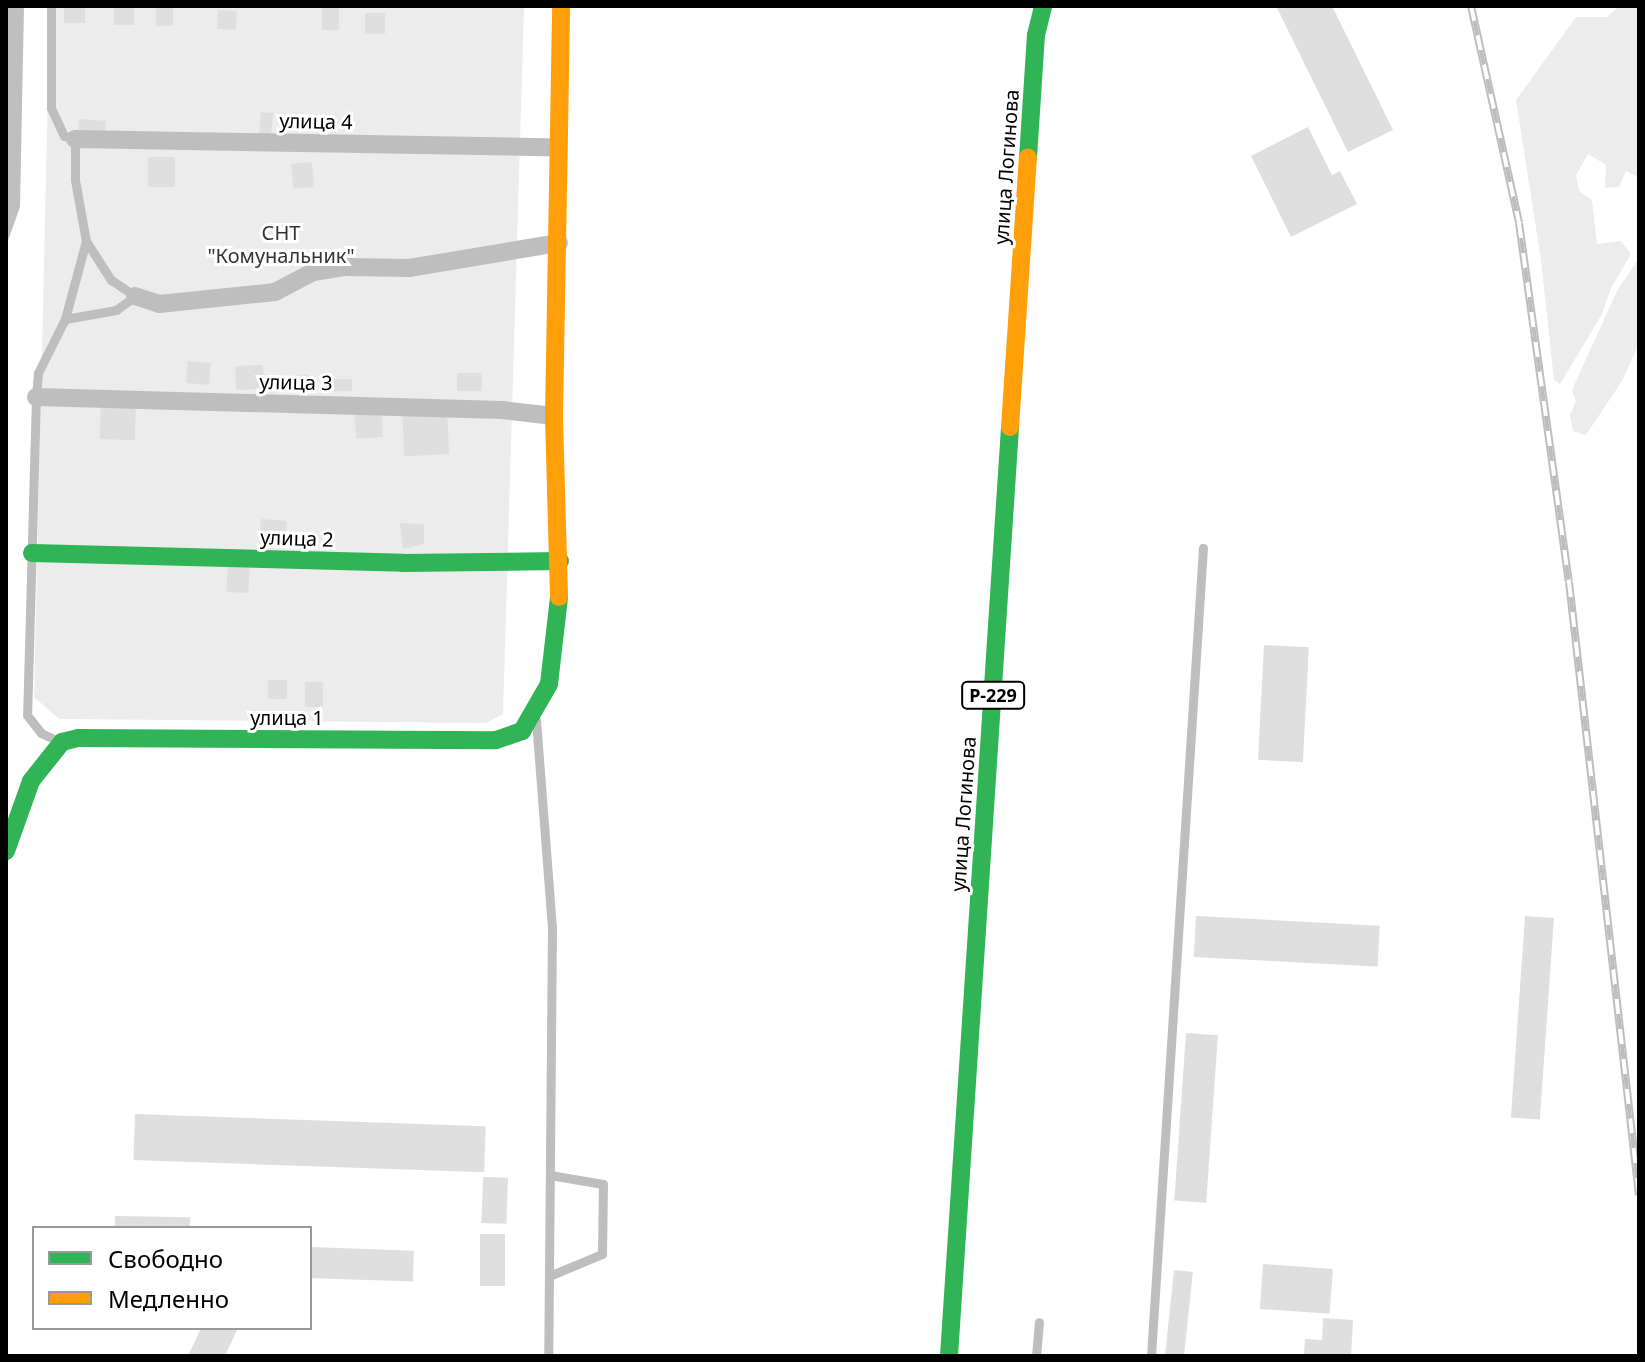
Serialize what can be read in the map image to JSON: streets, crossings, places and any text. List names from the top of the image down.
{
  "streets": {
    "street": [
      "улица 4",
      "улица Логинова",
      "улица 3",
      "улица 2",
      "Р-229",
      "улица 1"
    ]
  },
  "parks": ["СНТ \"Комунальник\""],
  "legend": ["Свободно", "Медленно"]
}
